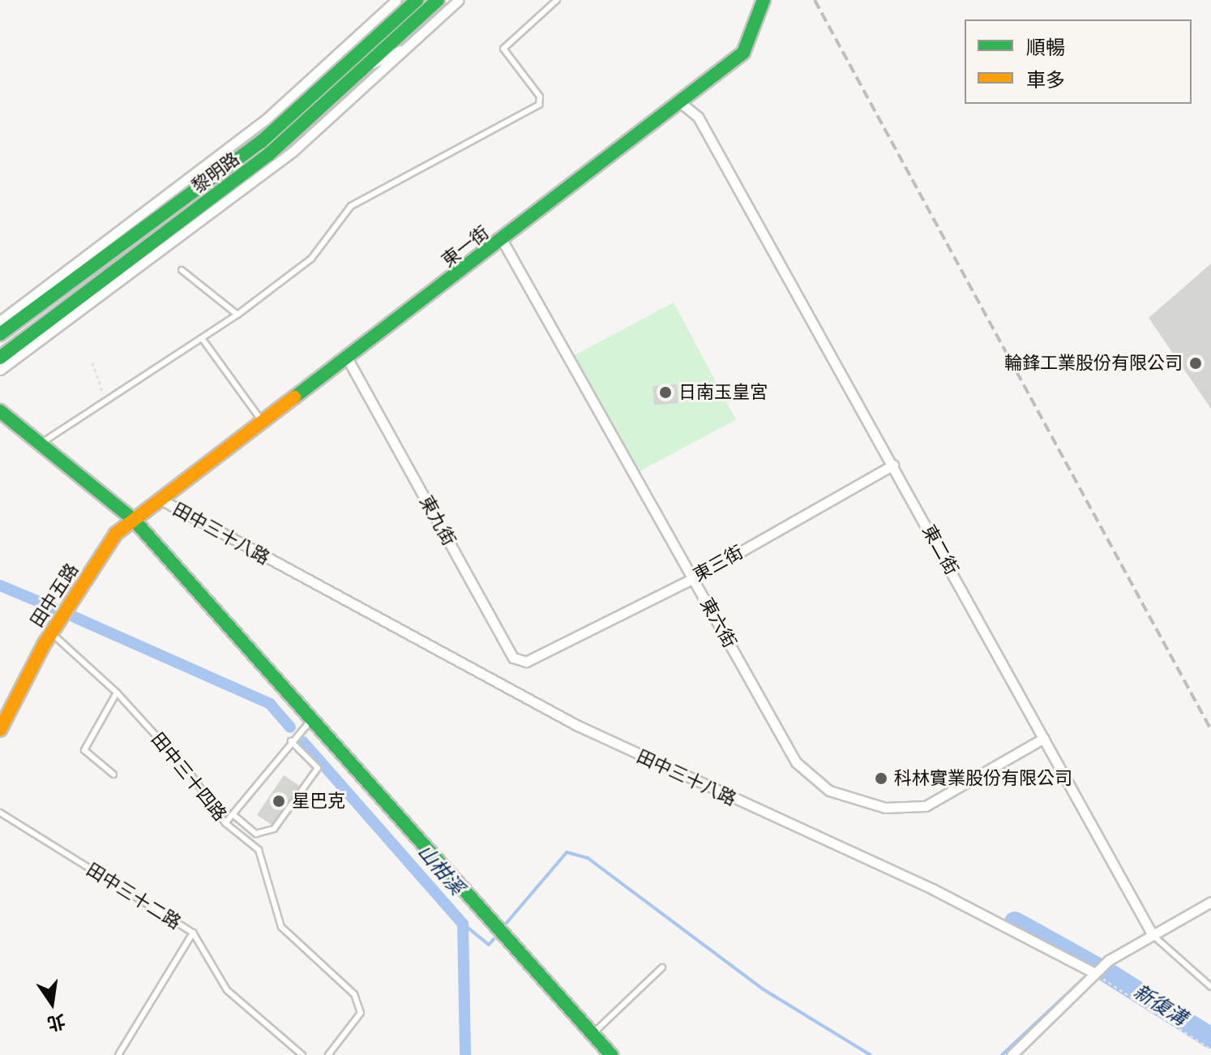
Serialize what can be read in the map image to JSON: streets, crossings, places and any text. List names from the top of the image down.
{
  "streets": {
    "street": [
      "黎明路",
      "東一街",
      "東九街",
      "田中三十八路",
      "東二街",
      "東三街",
      "田中五路",
      "東六街"
    ],
    "lane": ["田中三十四路", "田中三十二路"]
  },
  "crossings": [
    ["東一街", "東九街"],
    ["東一街", "田中三十八路"],
    ["東一街", "東二街"],
    ["東一街", "田中五路"],
    ["東一街", "東六街"],
    ["東九街", "東三街"],
    ["田中三十八路", "田中五路"],
    ["東二街", "東三街"],
    ["東二街", "東六街"],
    ["東三街", "東六街"],
    ["田中五路", "田中三十四路"]
  ],
  "water": ["山柑溪", "新復溝"],
  "places": [
    "輪鋒工業股份有限公司",
    "日南玉皇宮",
    "科林實業股份有限公司",
    "星巴克"
  ],
  "legend": ["順暢", "車多"],
  "north": "bottom"
}
